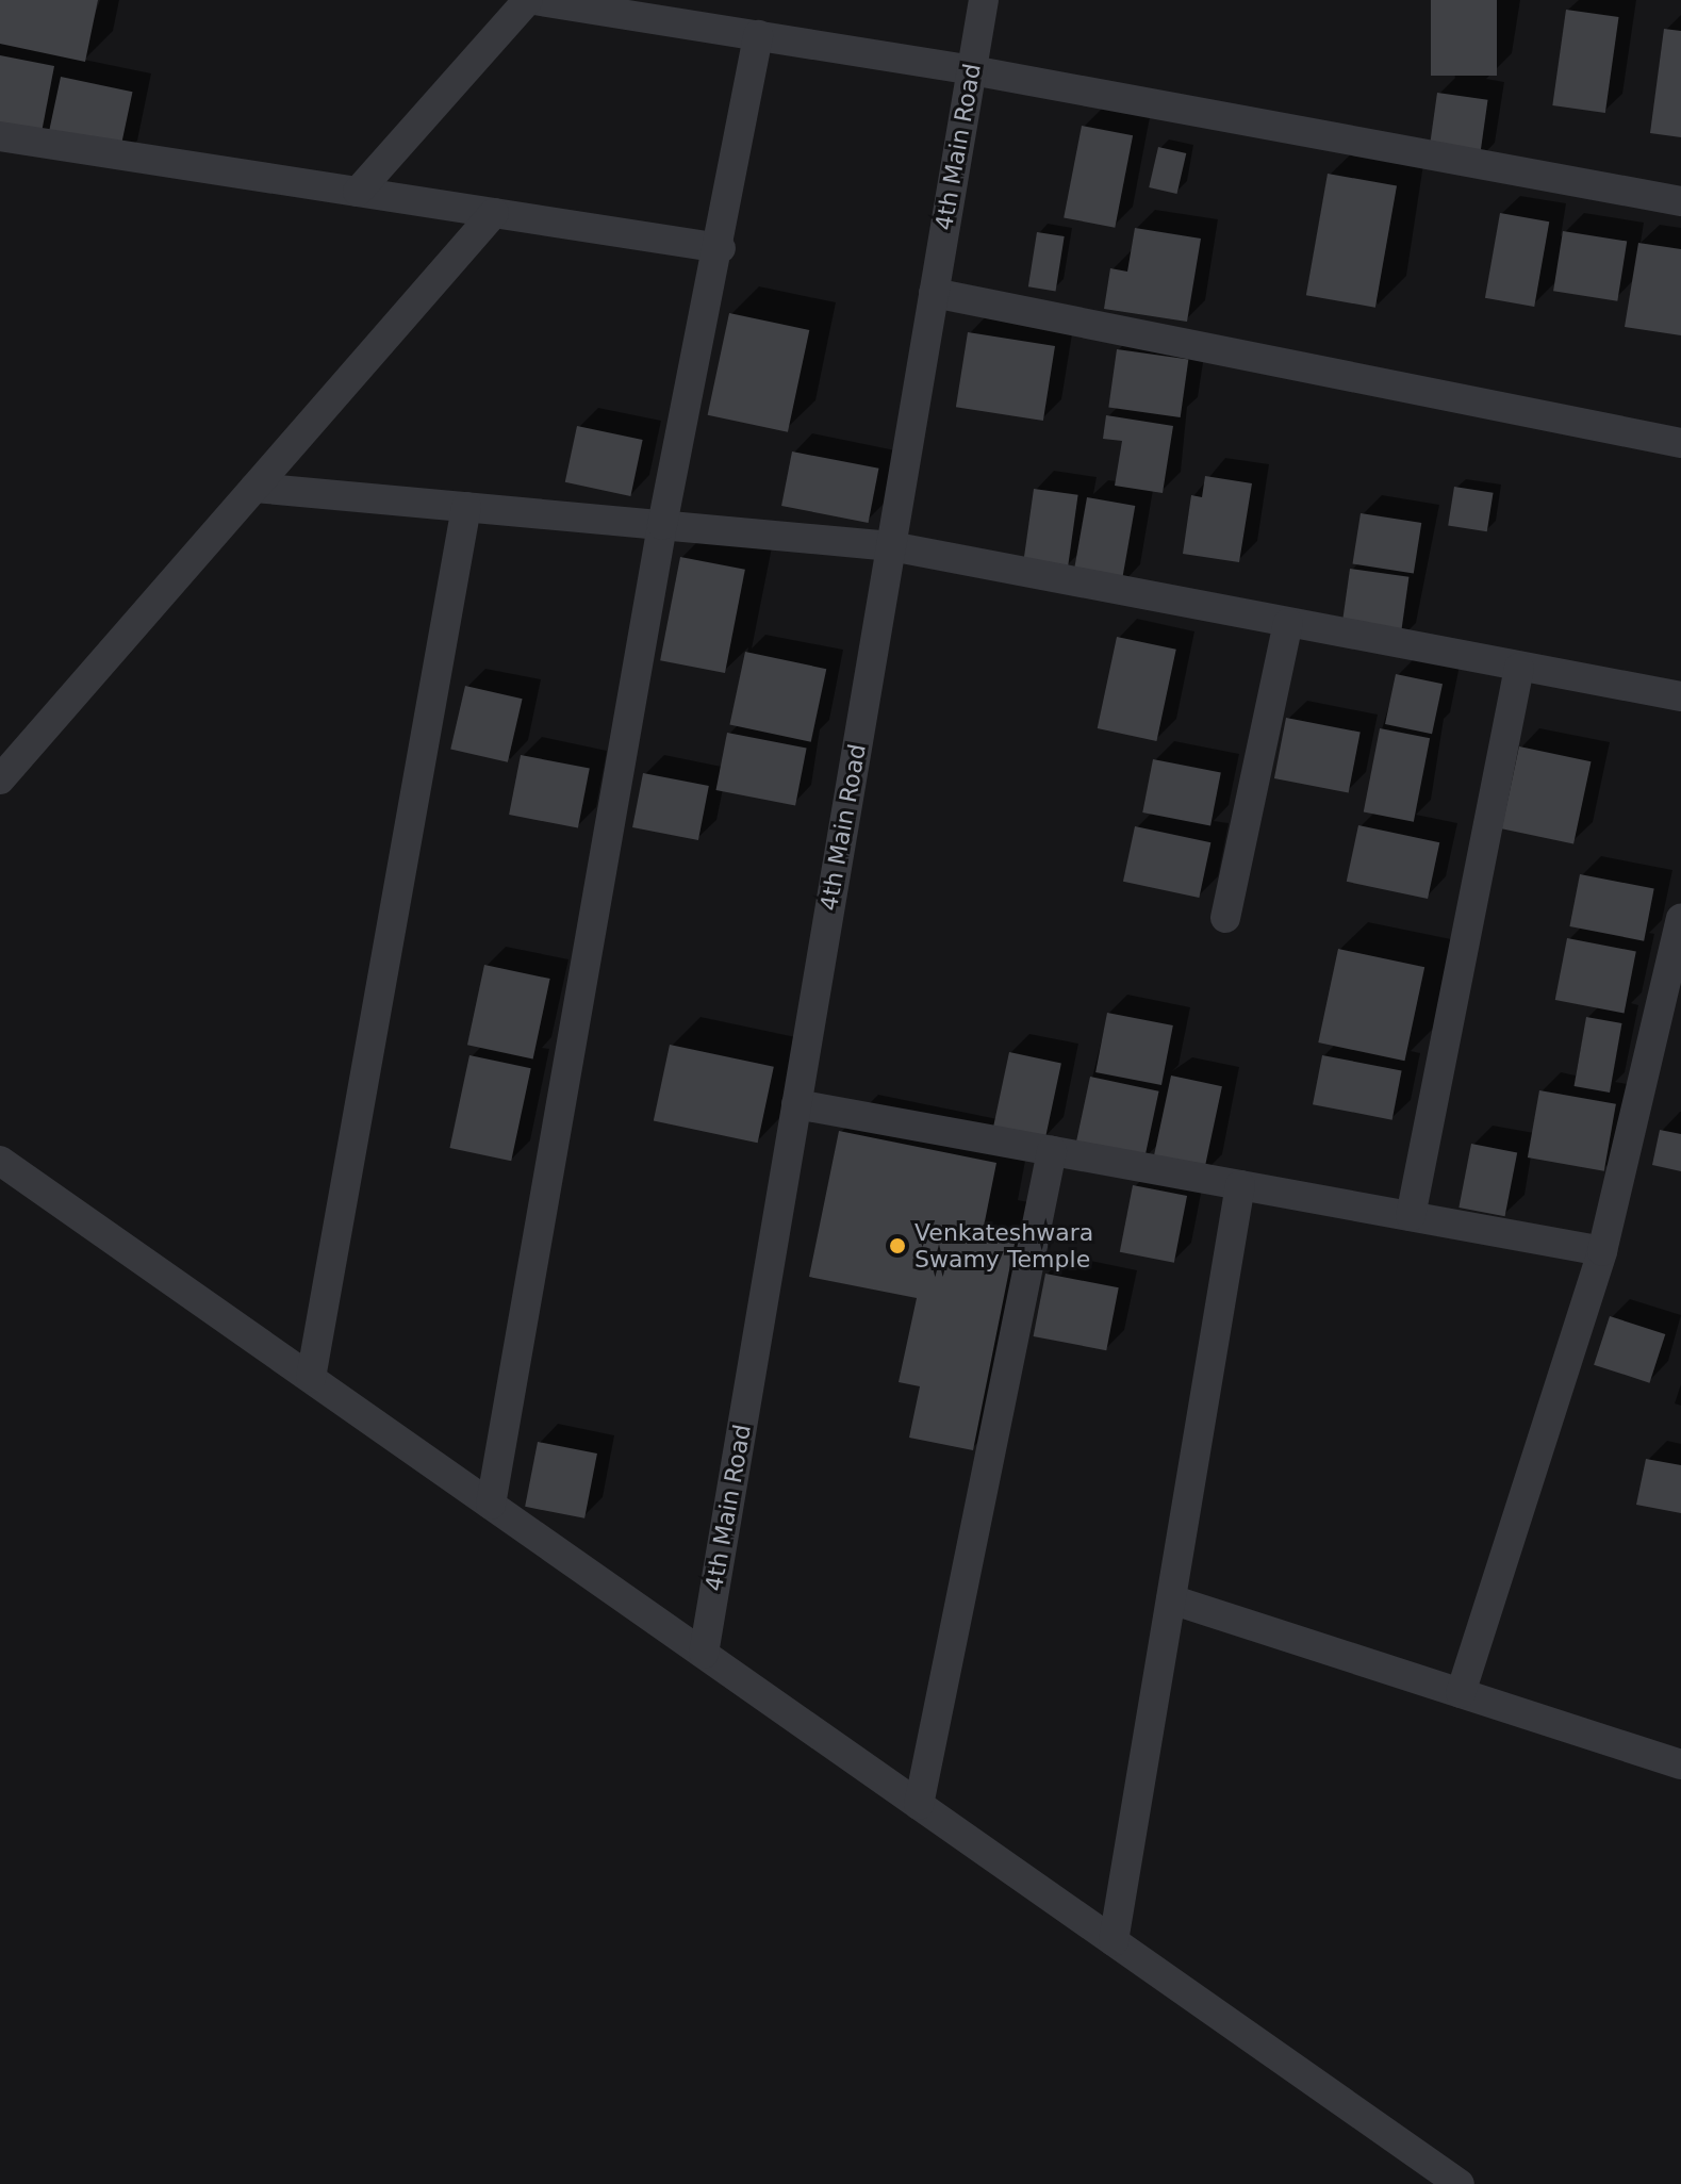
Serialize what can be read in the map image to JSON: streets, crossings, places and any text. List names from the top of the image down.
{
  "streets": {
    "street": ["4th Main Road"]
  },
  "places": ["Venkateshwara Swamy Temple"]
}
